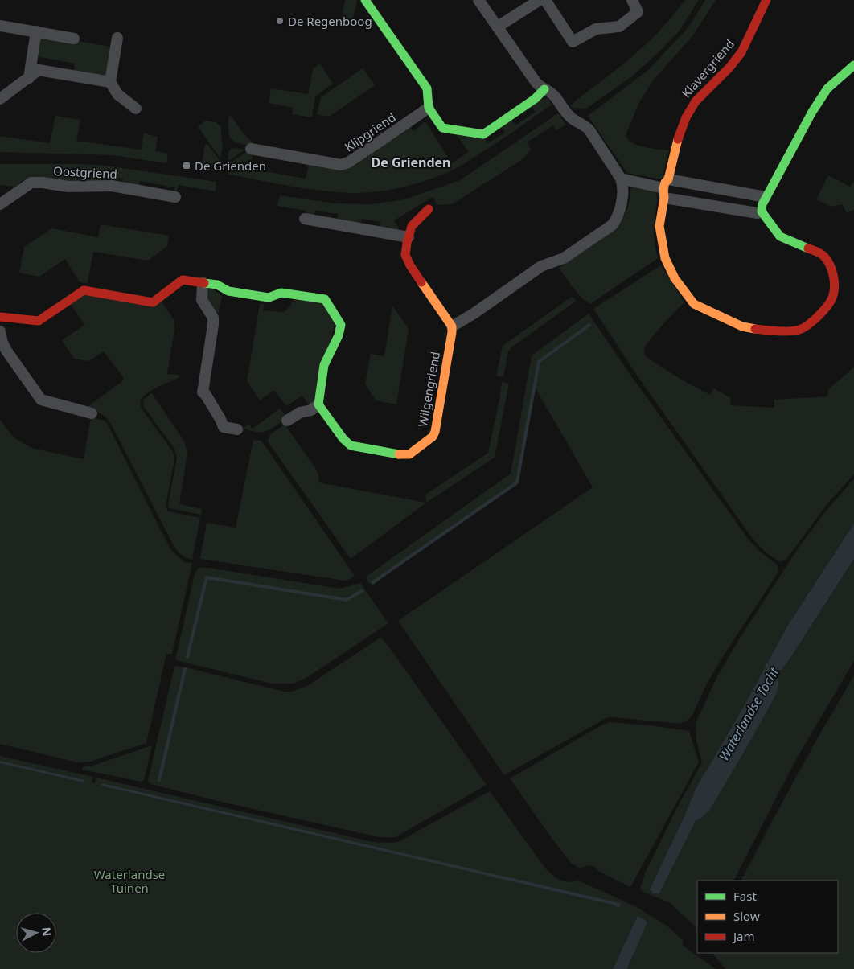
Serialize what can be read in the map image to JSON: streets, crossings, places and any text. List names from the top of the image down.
{
  "streets": {
    "street": [
      "Klavergriend",
      "Klipgriend",
      "Oostgriend",
      "Wilgengriend"
    ]
  },
  "districts": ["De Grienden"],
  "water": ["Waterlandse Tocht"],
  "parks": ["Waterlandse Tuinen"],
  "places": {
    "other": ["De Regenboog"],
    "transit": ["De Grienden"]
  },
  "legend": ["Fast", "Slow", "Jam"],
  "north": "right"
}
